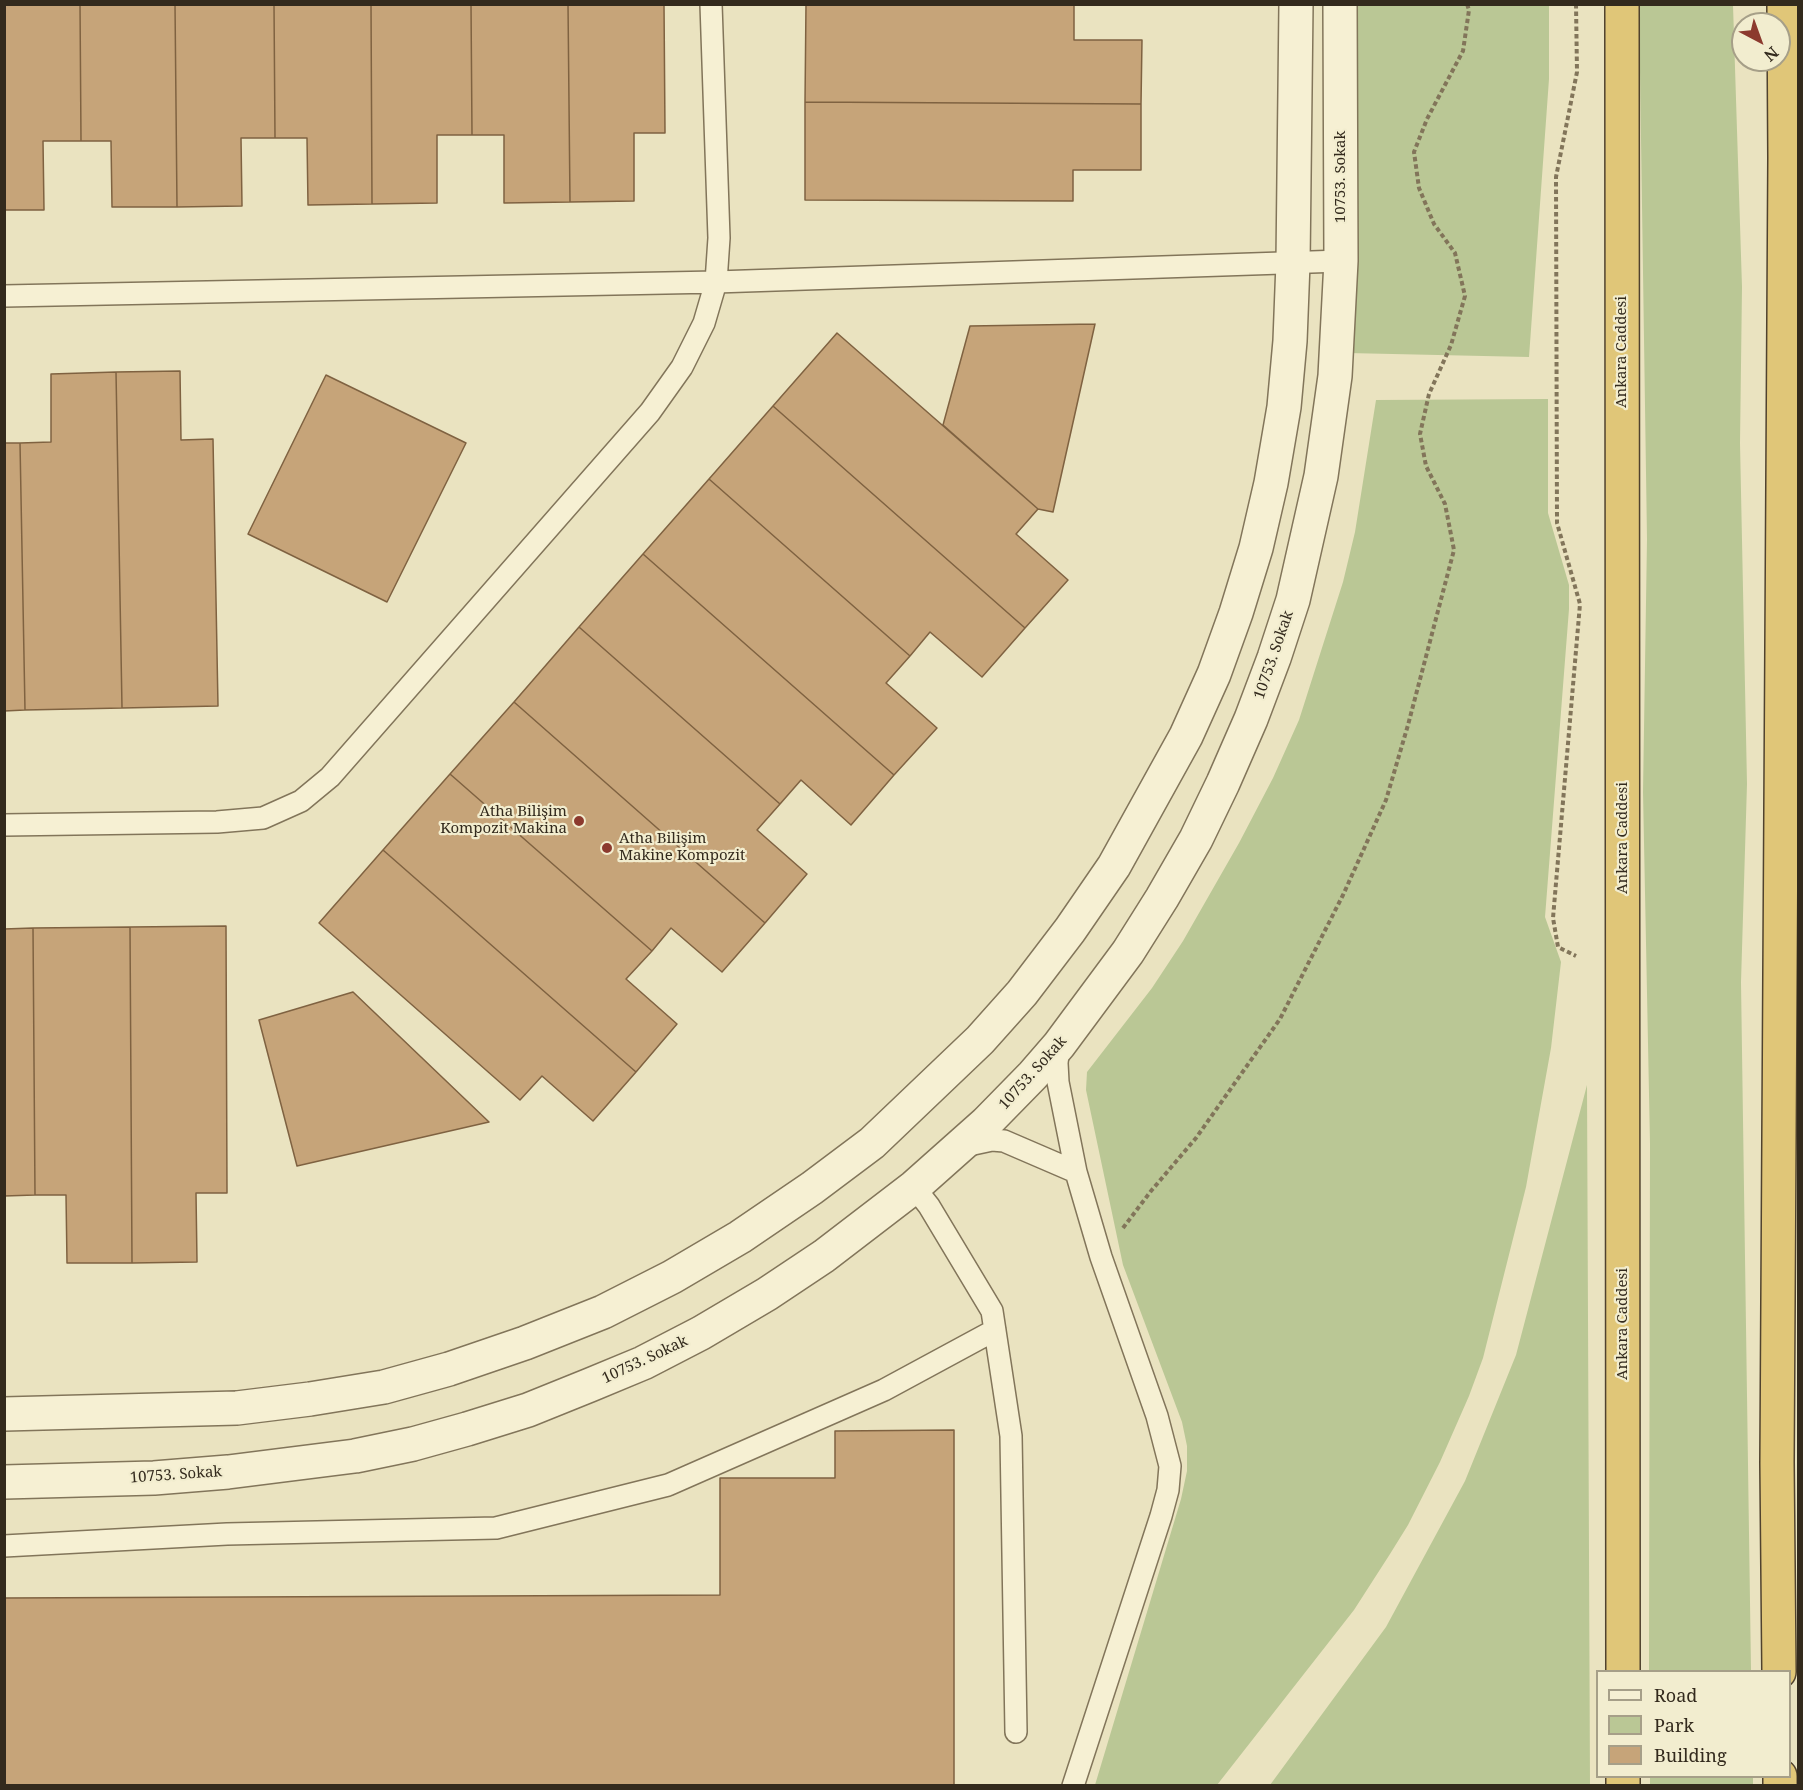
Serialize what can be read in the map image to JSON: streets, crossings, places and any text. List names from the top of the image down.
{
  "streets": {
    "highway": ["Ankara Caddesi"],
    "street": ["10753. Sokak"]
  },
  "places": ["Atha Bilişim Kompozit Makina", "Atha Bilişim Makine Kompozit"],
  "legend": ["Road", "Park", "Building"],
  "north": "bottom right"
}
